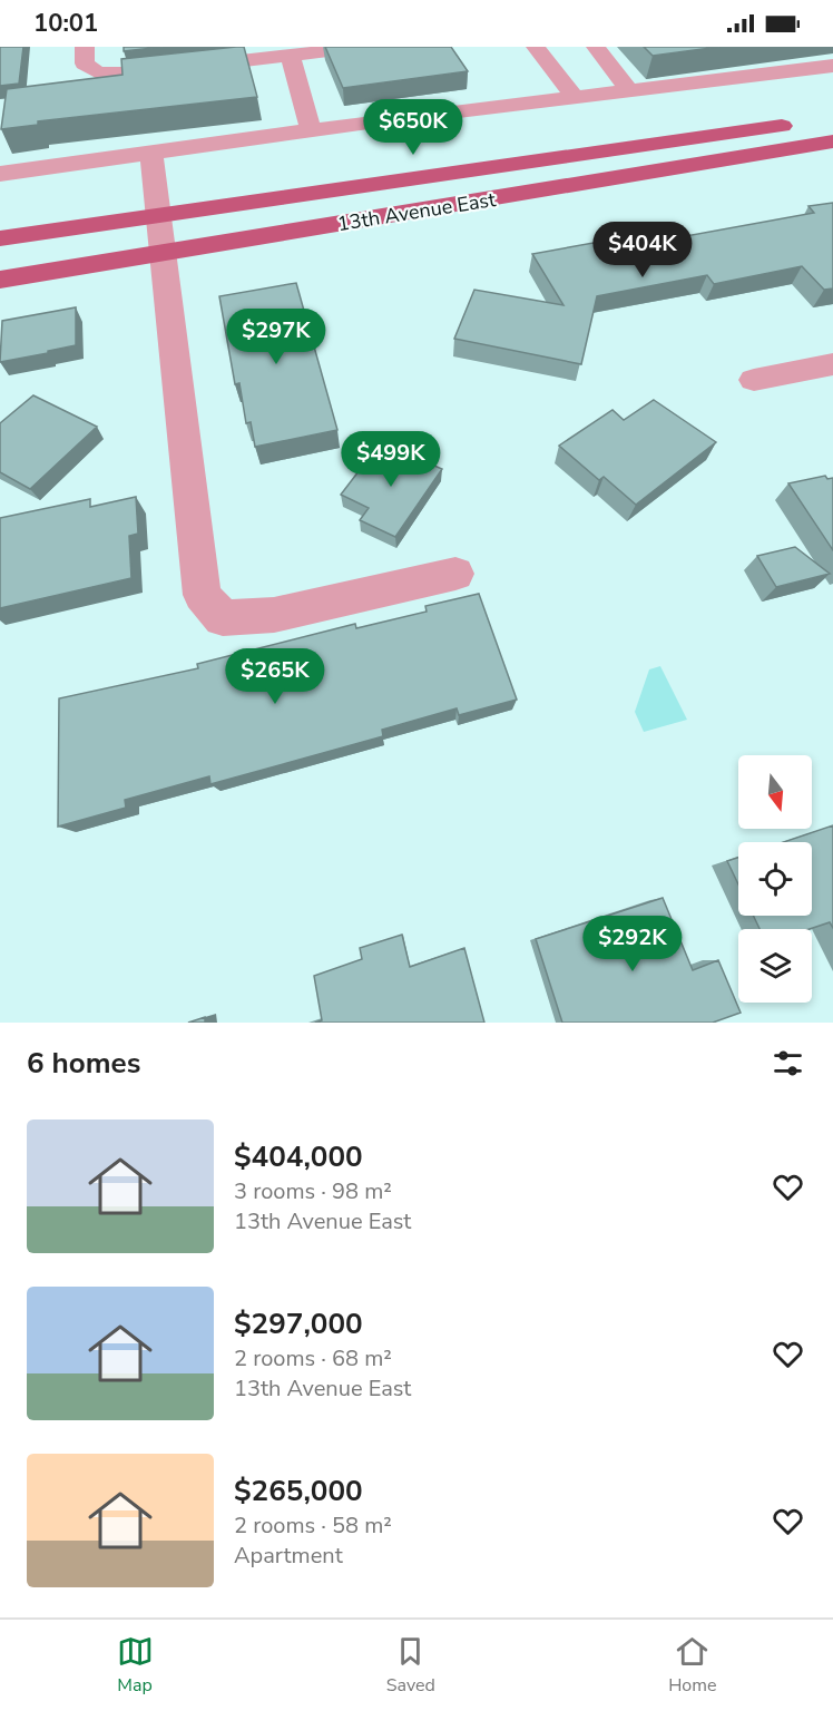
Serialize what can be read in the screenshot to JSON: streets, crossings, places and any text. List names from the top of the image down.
{
  "streets": {
    "main road": ["13th Avenue East"]
  },
  "north": "bottom",
  "page": {
    "status": "10:01",
    "price": [
      "$650K",
      "$404K",
      "$297K",
      "$499K",
      "$265K",
      "$292K"
    ],
    "heading": "6 homes",
    "list": [
      {
        "name": "$404,000",
        "note": "3 rooms · 98 m² · 13th Avenue East"
      },
      {
        "name": "$297,000",
        "note": "2 rooms · 68 m² · 13th Avenue East"
      },
      {
        "name": "$265,000",
        "note": "2 rooms · 58 m² · Apartment"
      }
    ],
    "tabs": ["Map", "Saved", "Home"]
  }
}
